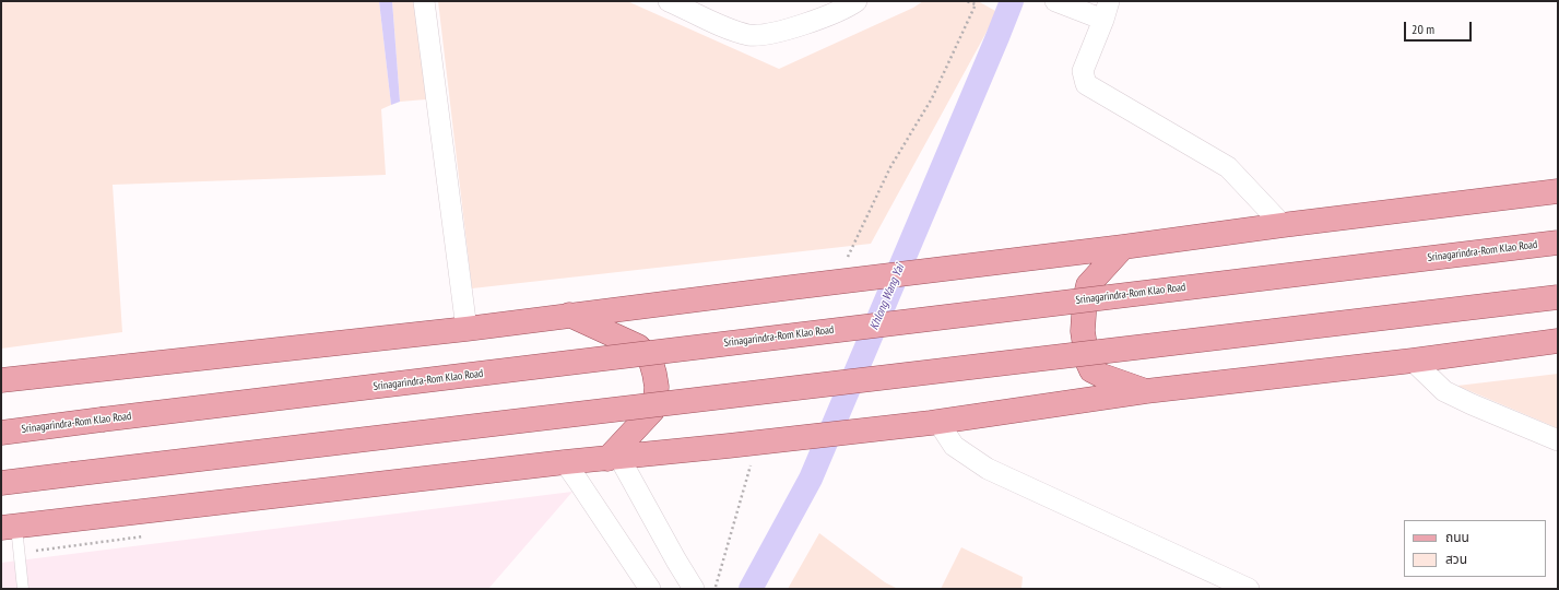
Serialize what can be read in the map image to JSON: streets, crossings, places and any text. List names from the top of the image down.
{
  "streets": {
    "main road": ["Srinagarindra-Rom Klao Road"]
  },
  "water": ["Khlong Wang Yai"],
  "legend": ["ถนน", "สวน"],
  "scale_bar": "20 m"
}
